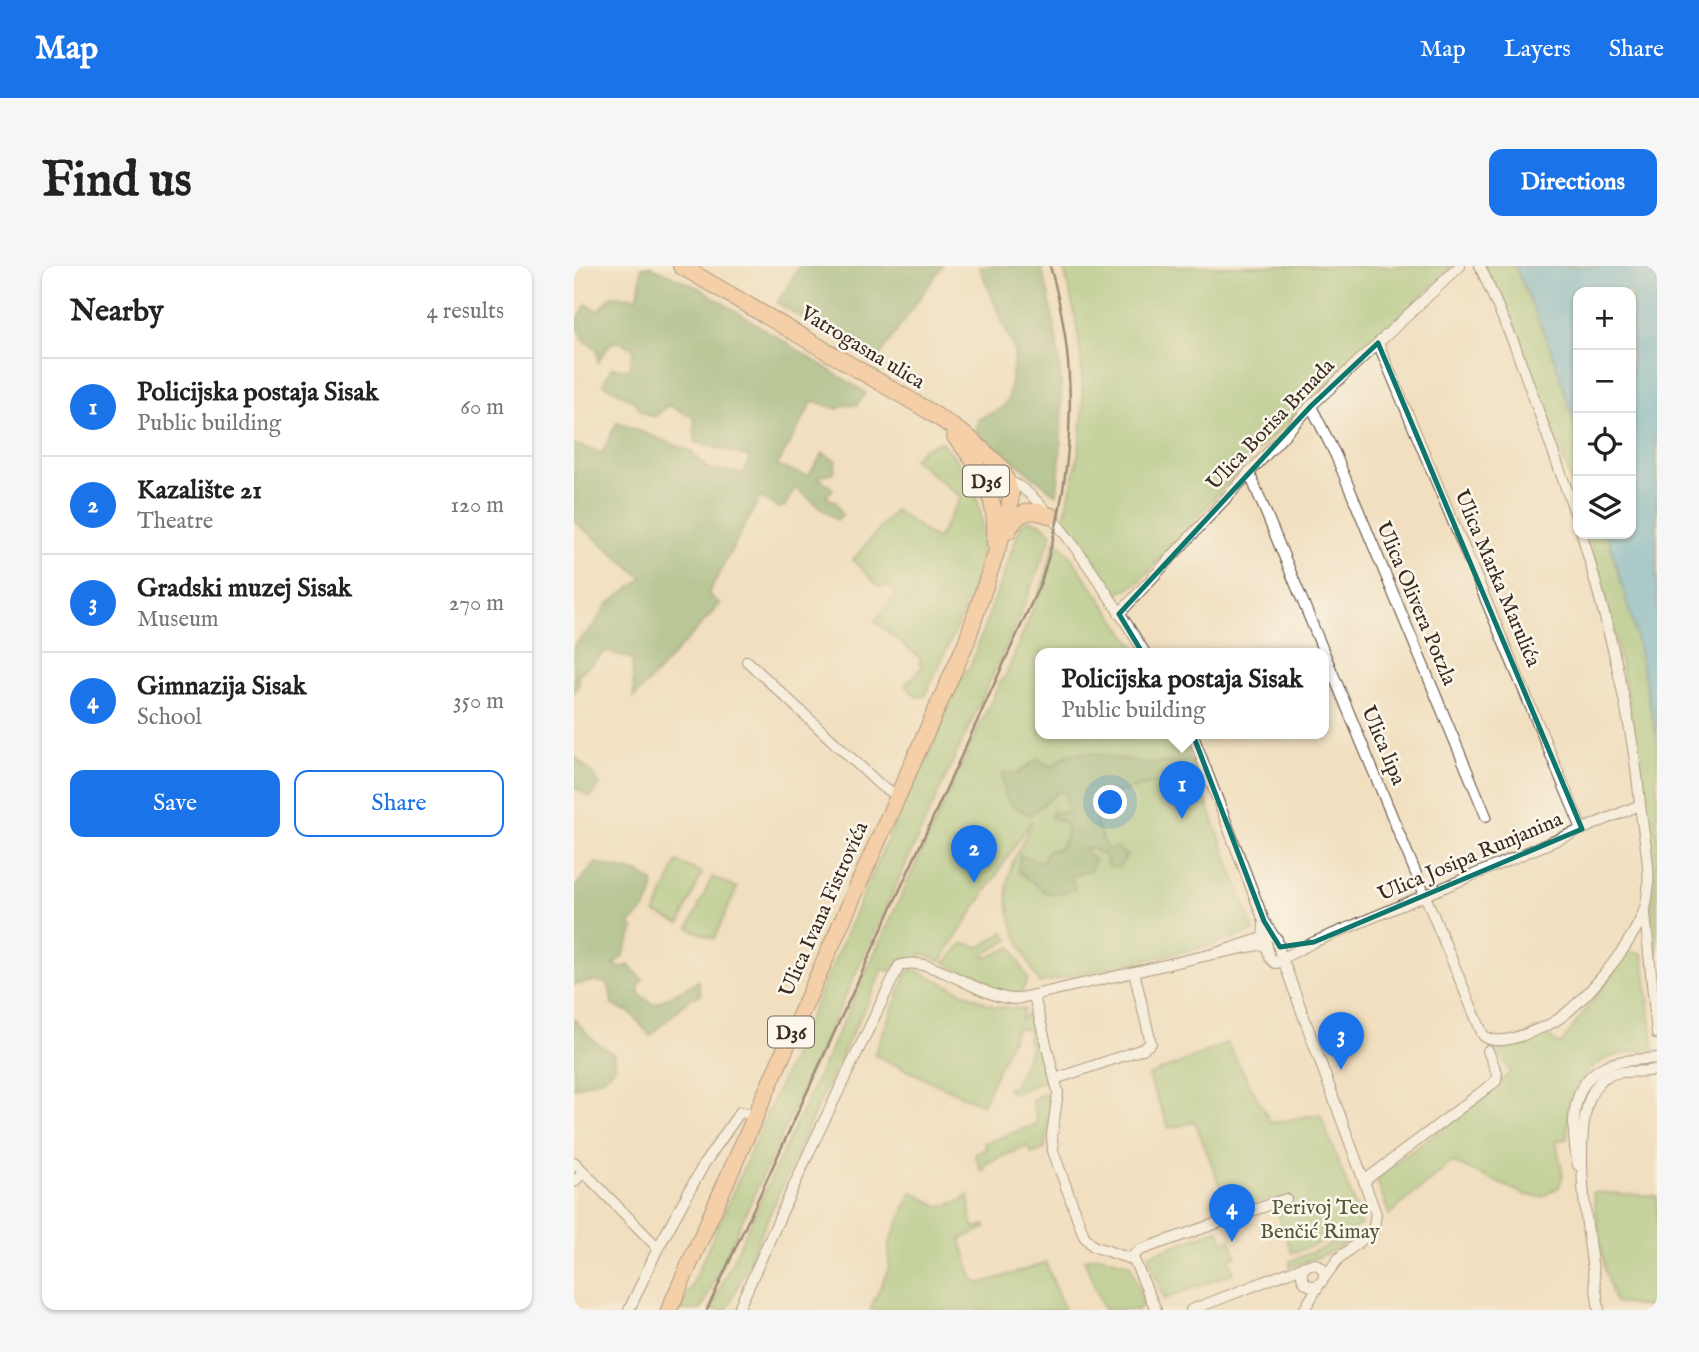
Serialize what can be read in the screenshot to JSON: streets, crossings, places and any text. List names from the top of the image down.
{
  "streets": {
    "main road": ["Vatrogasna ulica", "D36", "Ulica Ivana Fistrovića"],
    "street": [
      "Ulica Borisa Brnada",
      "Ulica Marka Marulića",
      "Ulica Olivera Potzla",
      "Ulica lipa",
      "Ulica Josipa Runjanina"
    ]
  },
  "crossings": [
    ["Vatrogasna ulica", "D36"],
    ["Ulica Borisa Brnada", "Ulica Marka Marulića"],
    ["Ulica Borisa Brnada", "Ulica Olivera Potzla"],
    ["Ulica Borisa Brnada", "Ulica lipa"],
    ["D36", "Ulica Ivana Fistrovića"],
    ["Ulica Marka Marulića", "Ulica Josipa Runjanina"],
    ["Ulica lipa", "Ulica Josipa Runjanina"]
  ],
  "parks": ["Perivoj Tee Benčić Rimay"],
  "page": {
    "header": "Map",
    "nav": ["Map", "Layers", "Share"],
    "buttons": [
      "Directions",
      ["Save", "Share"]
    ],
    "title": "Find us",
    "heading": ["Nearby", "4 results"],
    "map_buttons": ["+", "−"],
    "list": [
      {
        "mark": "1",
        "name": "Policijska postaja Sisak",
        "note": "Public building",
        "value": "60 m"
      },
      {
        "mark": "2",
        "name": "Kazalište 21",
        "note": "Theatre",
        "value": "120 m"
      },
      {
        "mark": "3",
        "name": "Gradski muzej Sisak",
        "note": "Museum",
        "value": "270 m"
      },
      {
        "mark": "4",
        "name": "Gimnazija Sisak",
        "note": "School",
        "value": "350 m"
      }
    ],
    "popup": ["Policijska postaja Sisak", "Public building"],
    "pins": [
      "1",
      "2",
      "3",
      "4"
    ]
  }
}
